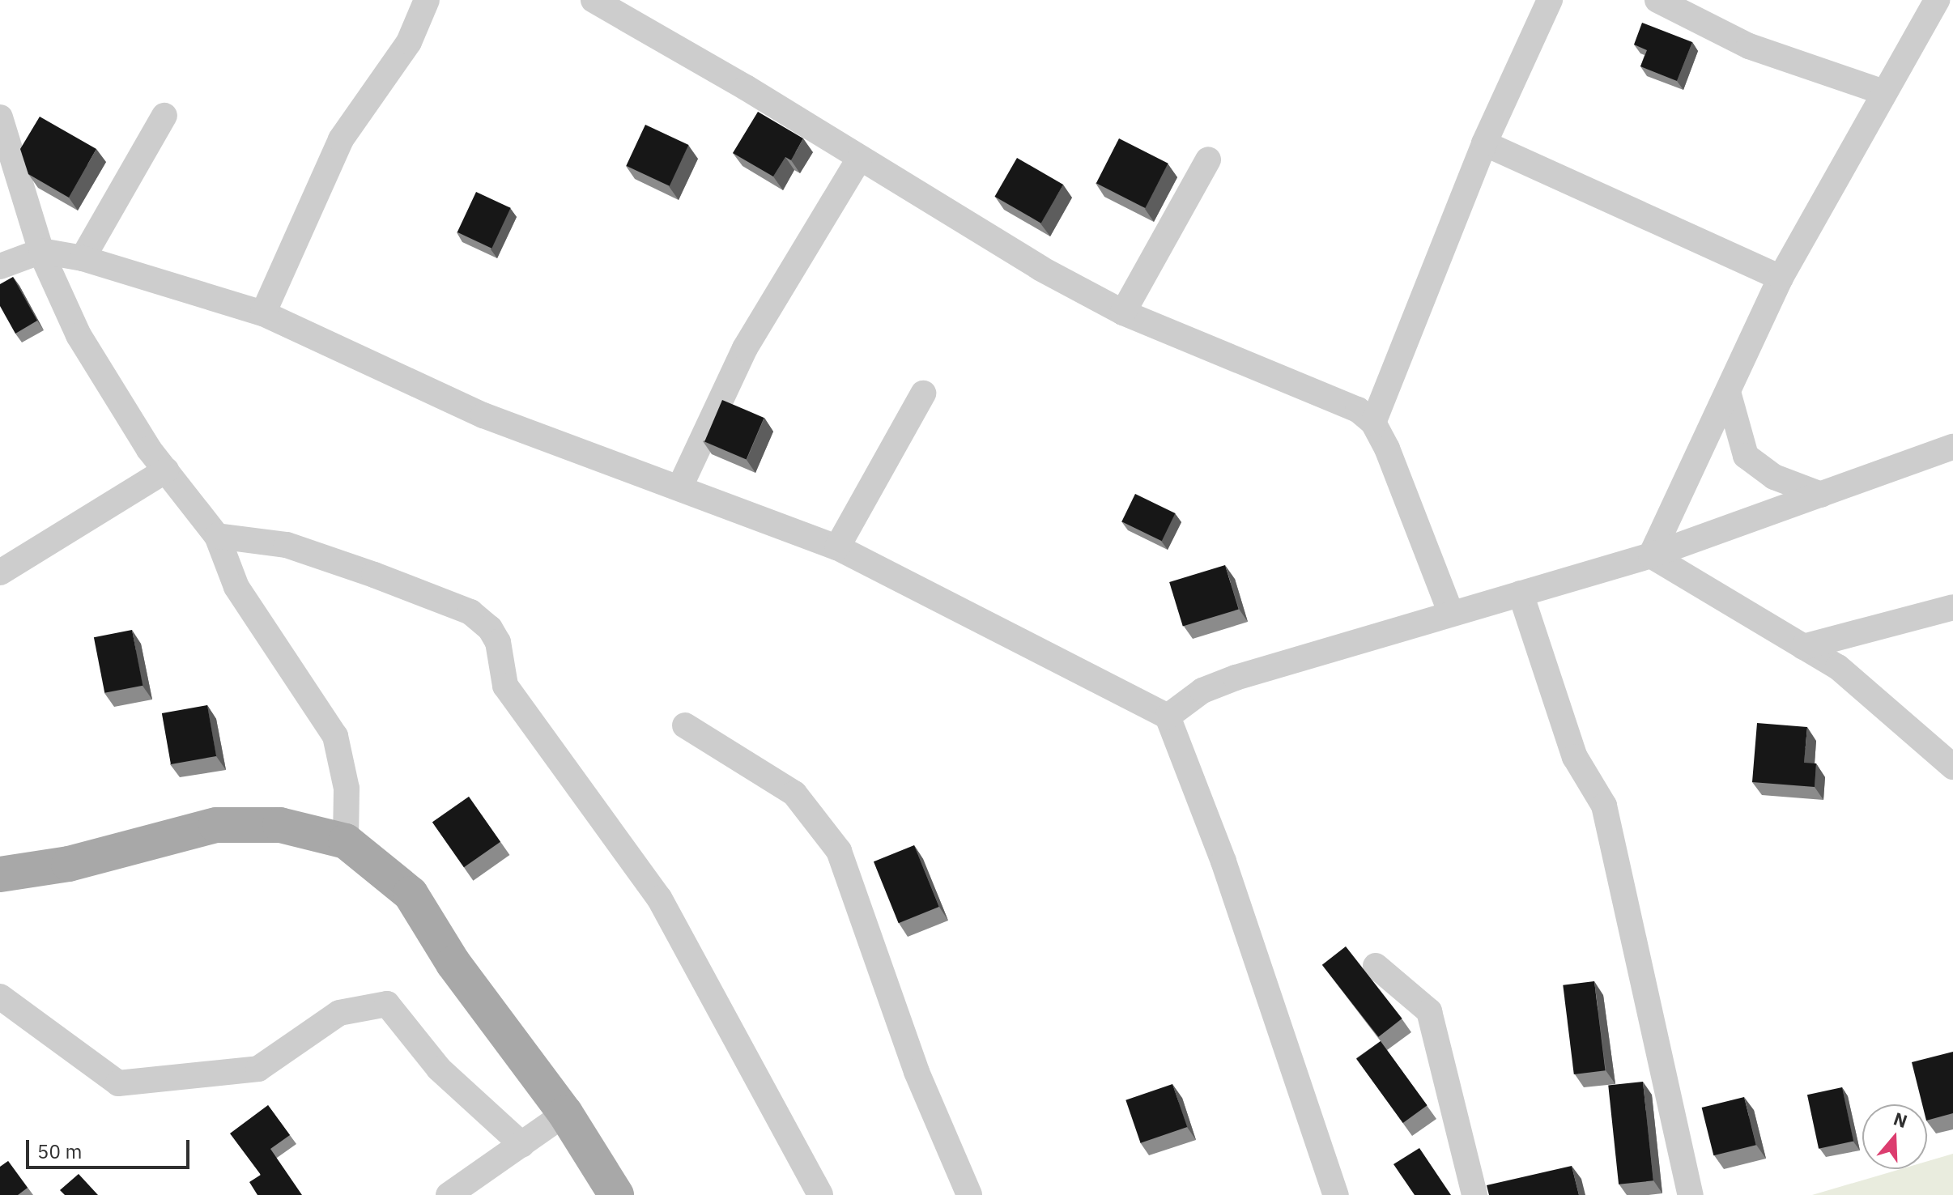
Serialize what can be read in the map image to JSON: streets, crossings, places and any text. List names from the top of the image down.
{
  "scale_bar": "50 m",
  "north": "top"
}
